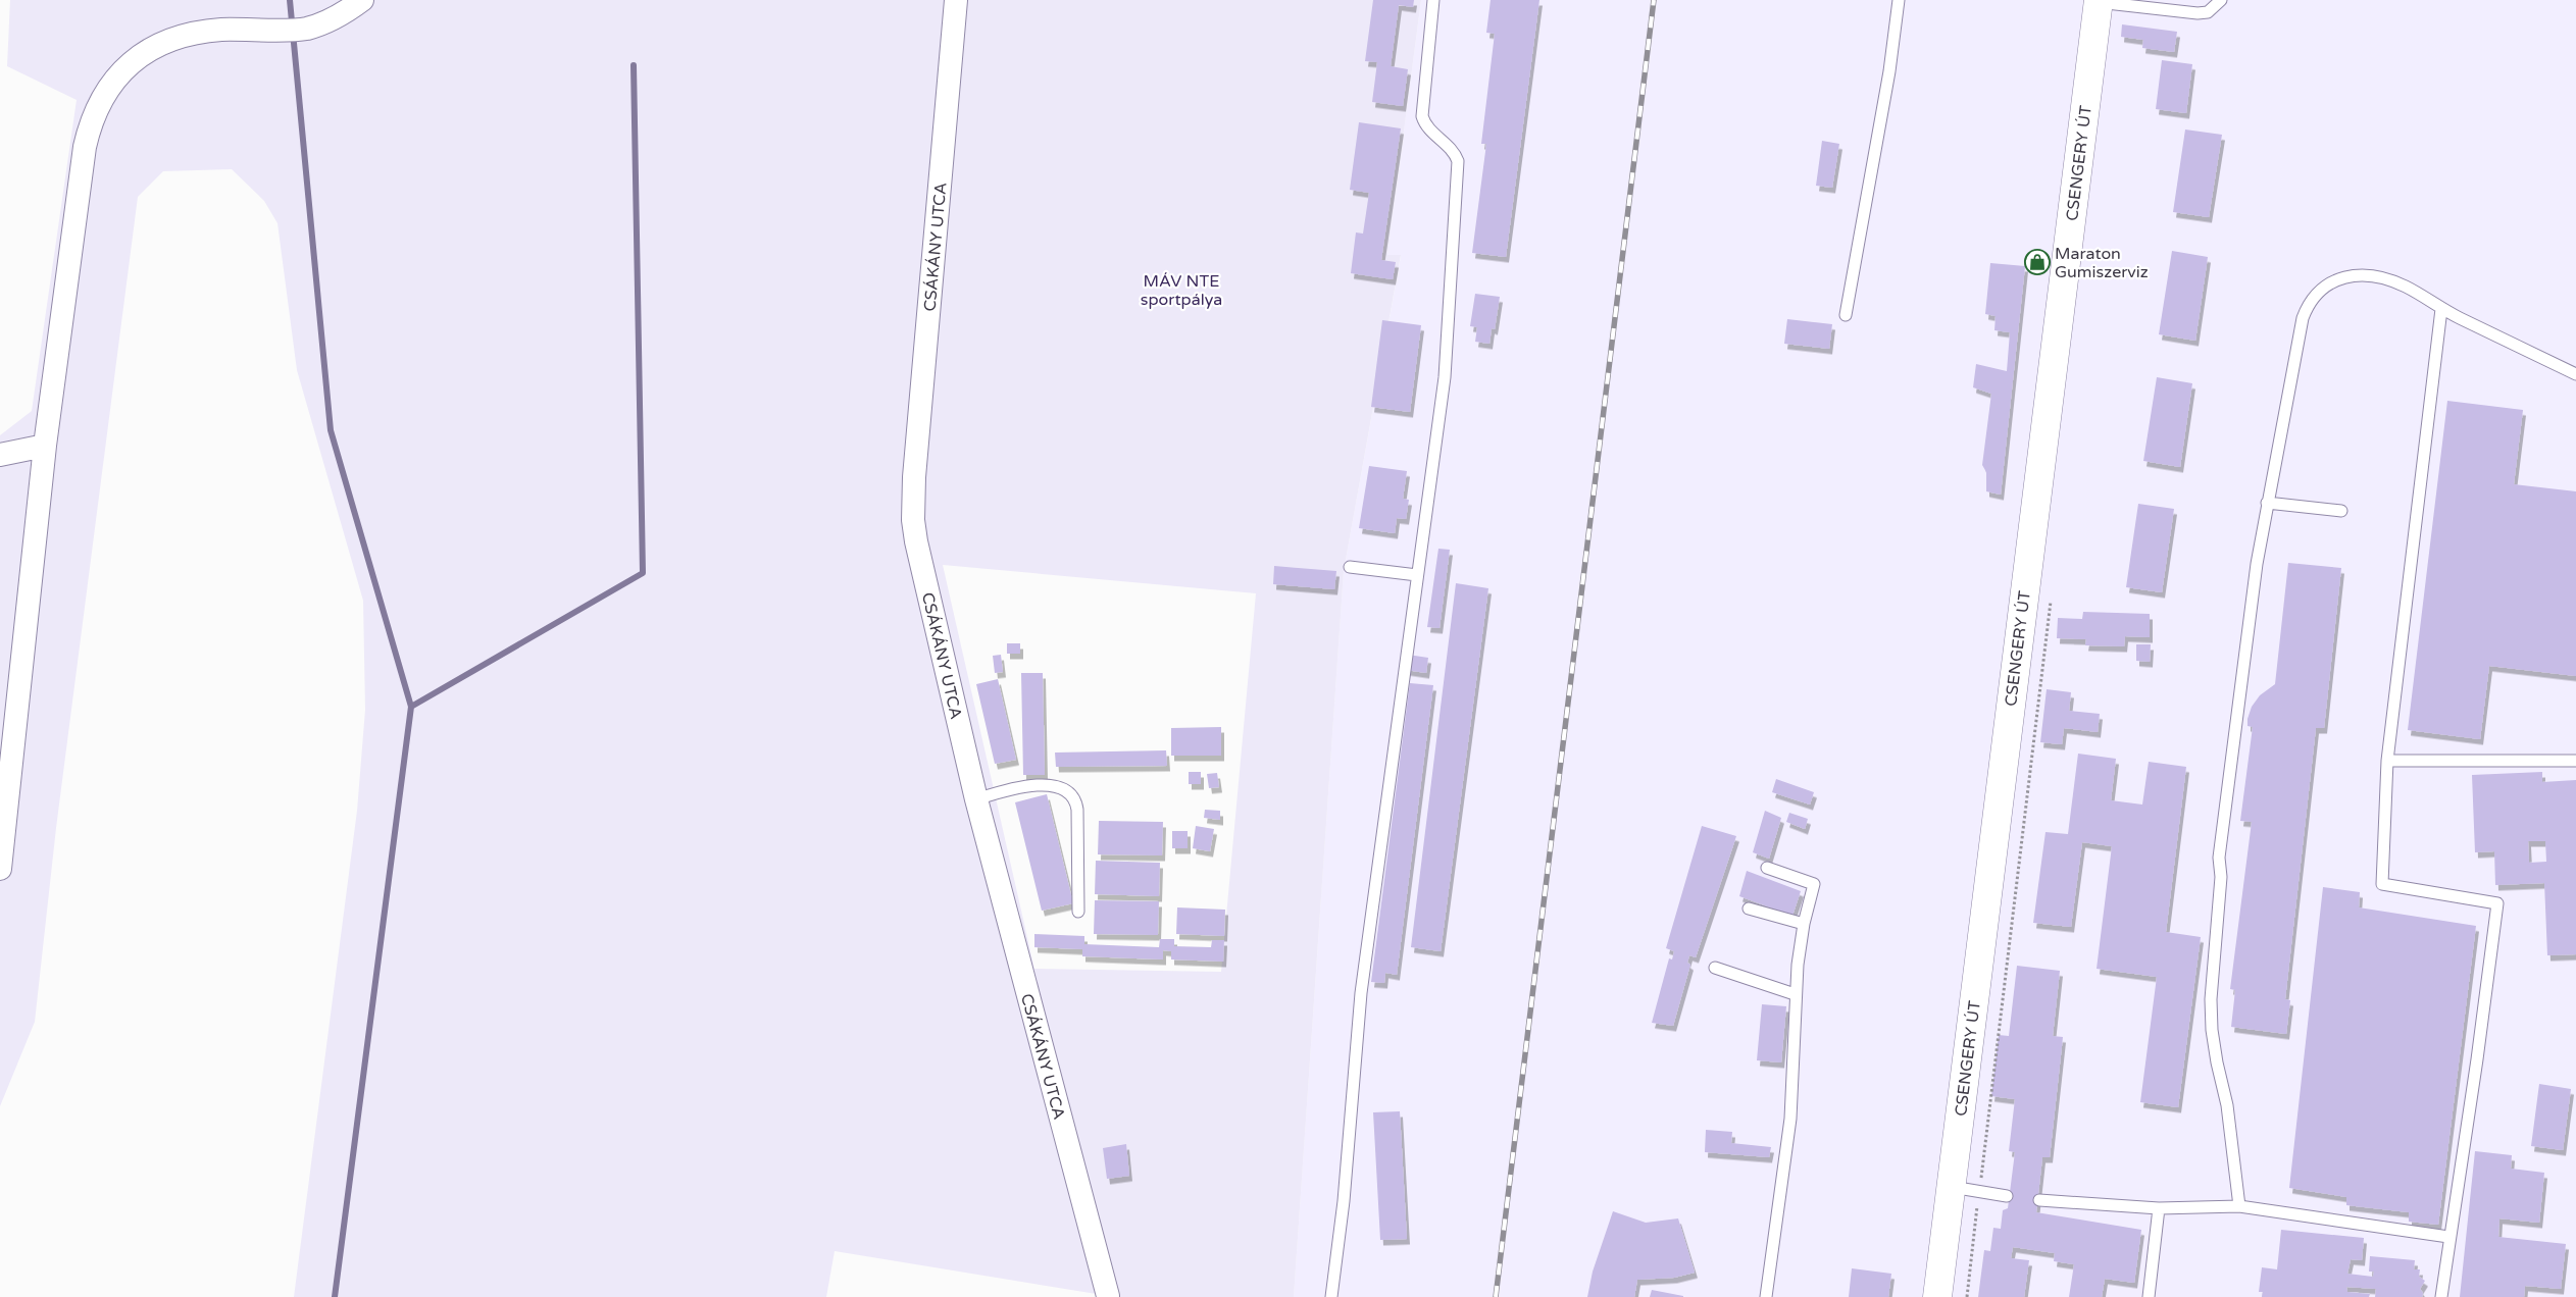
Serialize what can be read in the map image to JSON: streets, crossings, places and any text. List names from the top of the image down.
{
  "streets": {
    "main road": ["CSENGERY ÚT"],
    "street": ["CSÁKÁNY UTCA"]
  },
  "parks": ["MÁV NTE sportpálya"],
  "places": {
    "shop": ["Maraton Gumiszerviz"]
  }
}
